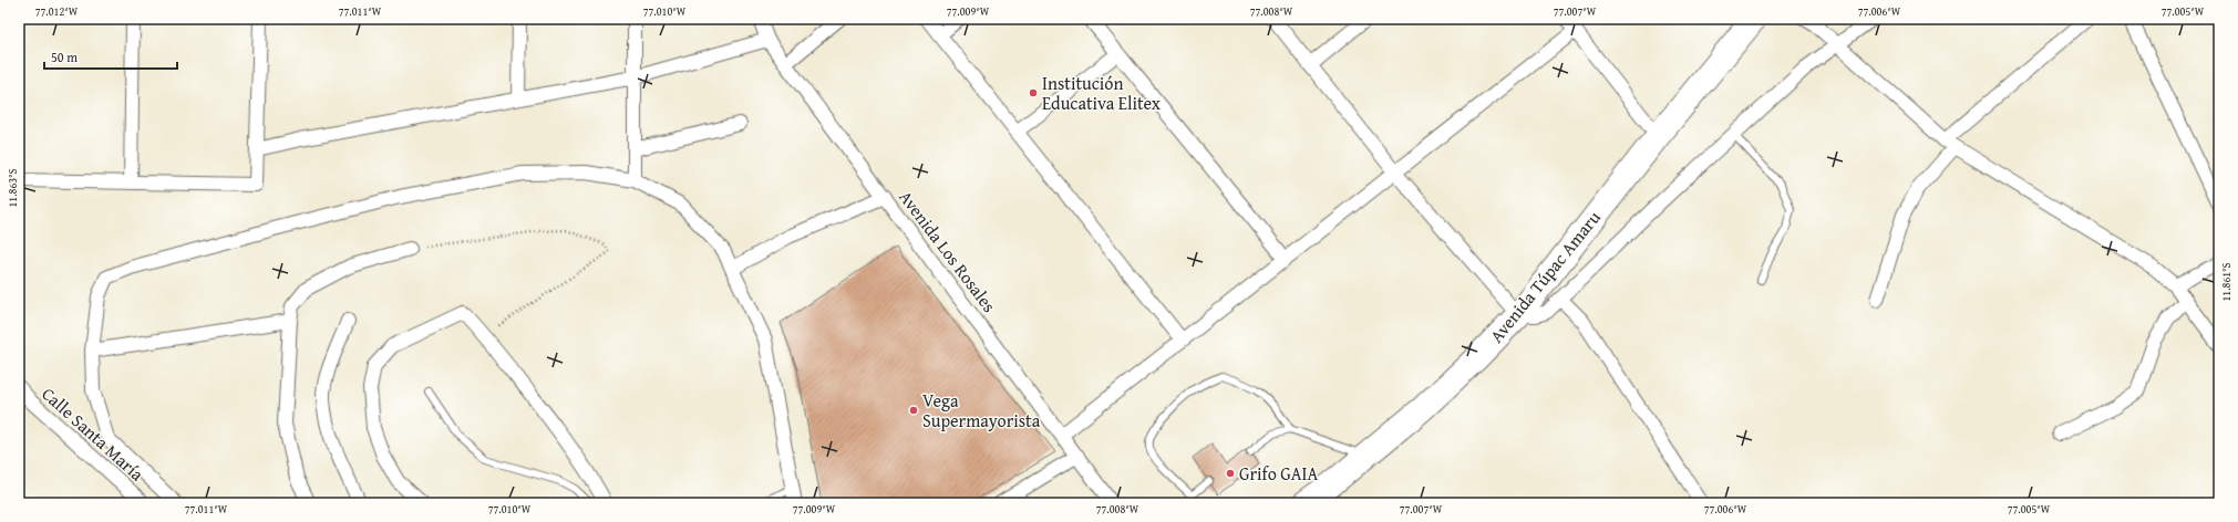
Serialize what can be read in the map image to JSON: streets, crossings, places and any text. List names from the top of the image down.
{
  "streets": {
    "highway": ["Avenida Túpac Amaru"],
    "street": ["Avenida Los Rosales", "Calle Santa María"]
  },
  "places": ["Institución Educativa Elitex", "Vega Supermayorista", "Grifo GAIA"],
  "scale_bar": "50 m",
  "coordinates": [
    "77.012°W",
    "77.011°W",
    "77.010°W",
    "77.009°W",
    "77.008°W",
    "77.007°W",
    "77.006°W",
    "77.005°W",
    "11.863°S",
    "11.861°S"
  ]
}
